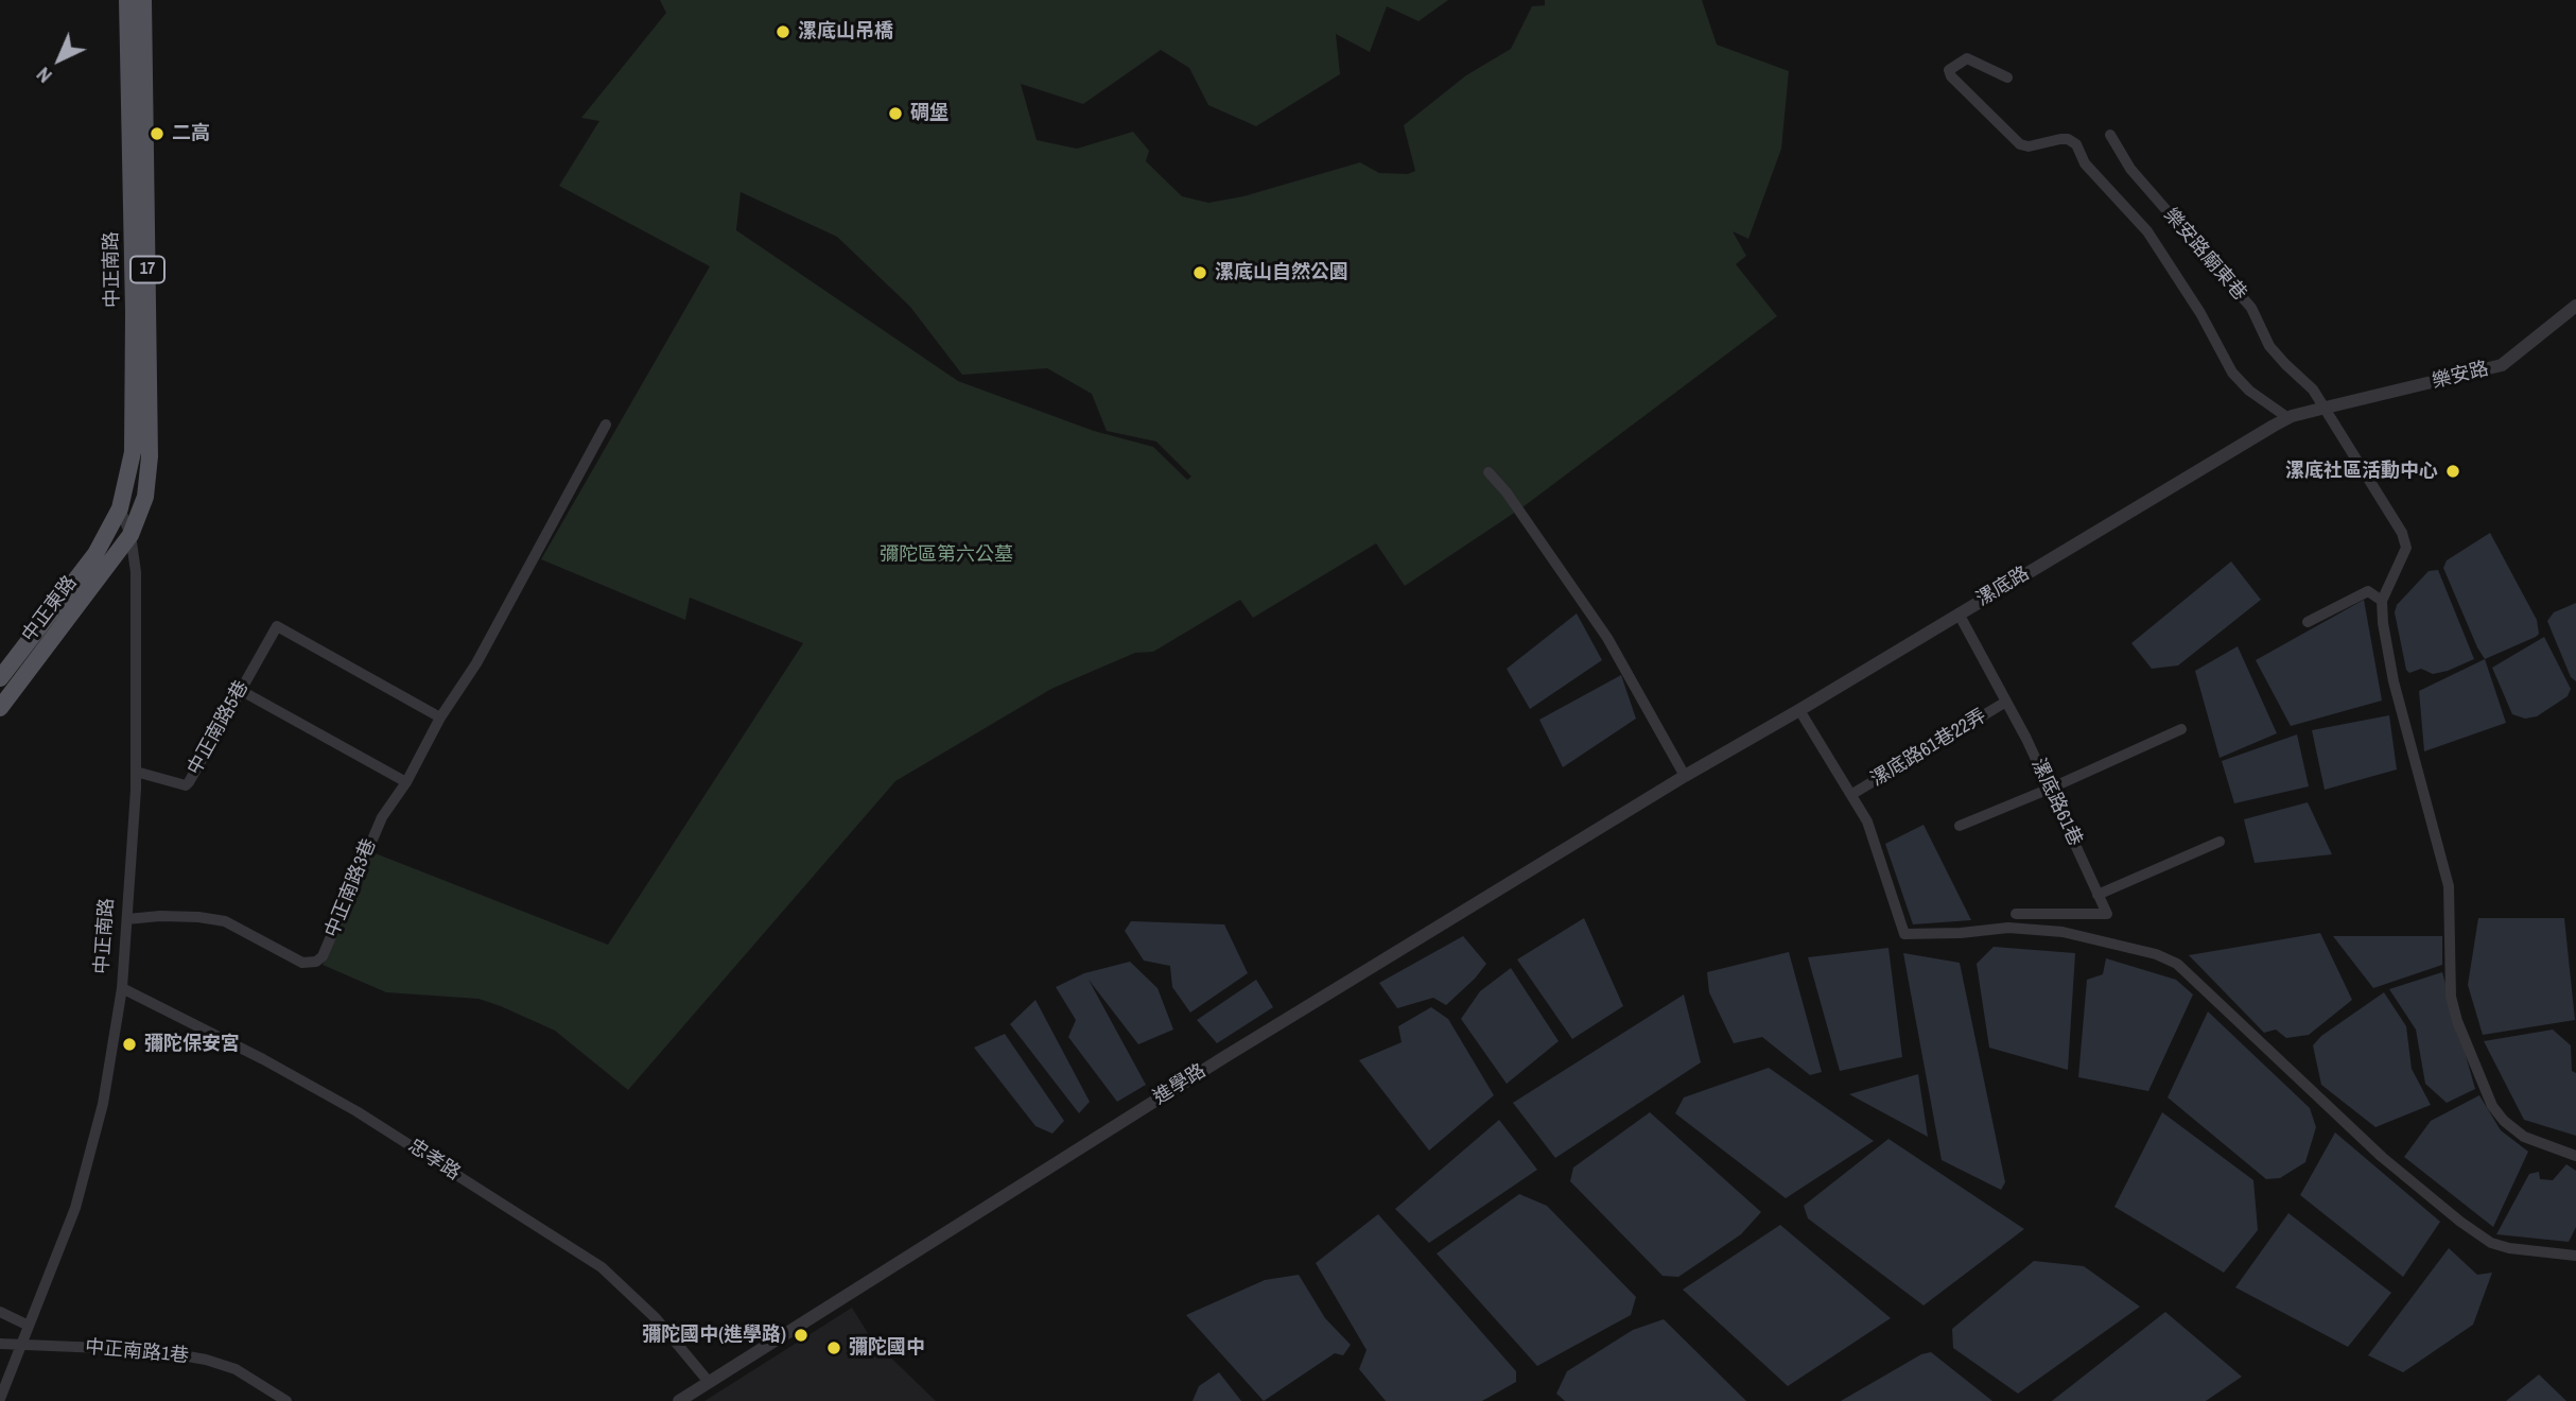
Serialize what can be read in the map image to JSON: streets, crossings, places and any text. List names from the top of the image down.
{
  "streets": {
    "main road": ["中正南路", "17", "中正東路"],
    "street": [
      "樂安路廟東巷",
      "樂安路",
      "漯底路",
      "中正南路5巷",
      "漯底路61巷22弄",
      "漯底路61巷",
      "中正南路3巷",
      "進學路",
      "忠孝路",
      "中正南路1巷"
    ]
  },
  "crossings": [
    ["樂安路廟東巷", "樂安路"],
    ["樂安路廟東巷", "漯底路"],
    ["中正南路", "中正東路"],
    ["中正南路", "中正南路5巷"],
    ["中正南路", "中正南路3巷"],
    ["中正南路", "忠孝路"],
    ["中正南路", "中正南路1巷"],
    ["樂安路", "漯底路"],
    ["漯底路", "漯底路61巷"],
    ["漯底路", "進學路"],
    ["中正南路5巷", "中正南路3巷"],
    ["漯底路61巷22弄", "漯底路61巷"],
    ["進學路", "忠孝路"]
  ],
  "parks": ["彌陀區第六公墓"],
  "places": [
    "漯底山吊橋",
    "碉堡",
    "二高",
    "漯底山自然公園",
    "漯底社區活動中心",
    "彌陀保安宮",
    "彌陀國中(進學路)",
    "彌陀國中"
  ],
  "north": "bottom left"
}
